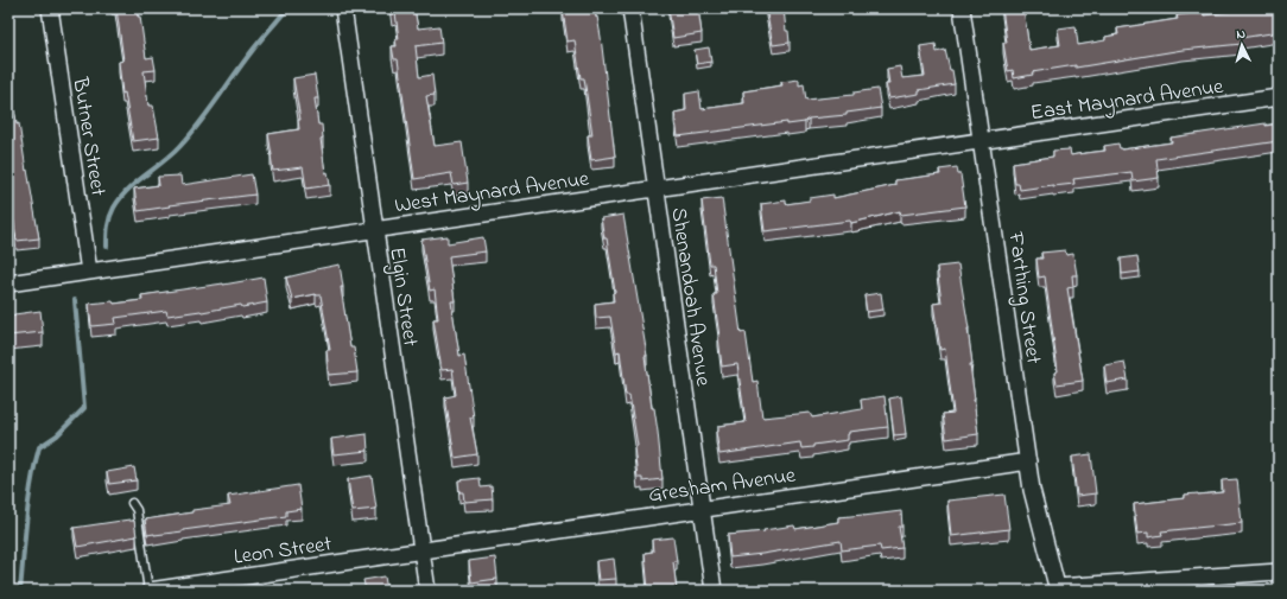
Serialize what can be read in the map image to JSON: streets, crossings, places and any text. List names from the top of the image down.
{
  "streets": {
    "street": [
      "East Maynard Avenue",
      "Butner Street",
      "West Maynard Avenue",
      "Elgin Street",
      "Shenandoah Avenue",
      "Farthing Street",
      "Gresham Avenue",
      "Leon Street"
    ]
  },
  "crossings": [
    ["East Maynard Avenue", "West Maynard Avenue"],
    ["East Maynard Avenue", "Farthing Street"],
    ["Butner Street", "West Maynard Avenue"],
    ["West Maynard Avenue", "Elgin Street"],
    ["West Maynard Avenue", "Shenandoah Avenue"],
    ["West Maynard Avenue", "Farthing Street"],
    ["Elgin Street", "Gresham Avenue"],
    ["Elgin Street", "Leon Street"],
    ["Shenandoah Avenue", "Gresham Avenue"],
    ["Farthing Street", "Gresham Avenue"],
    ["Gresham Avenue", "Leon Street"]
  ],
  "north": "top"
}
